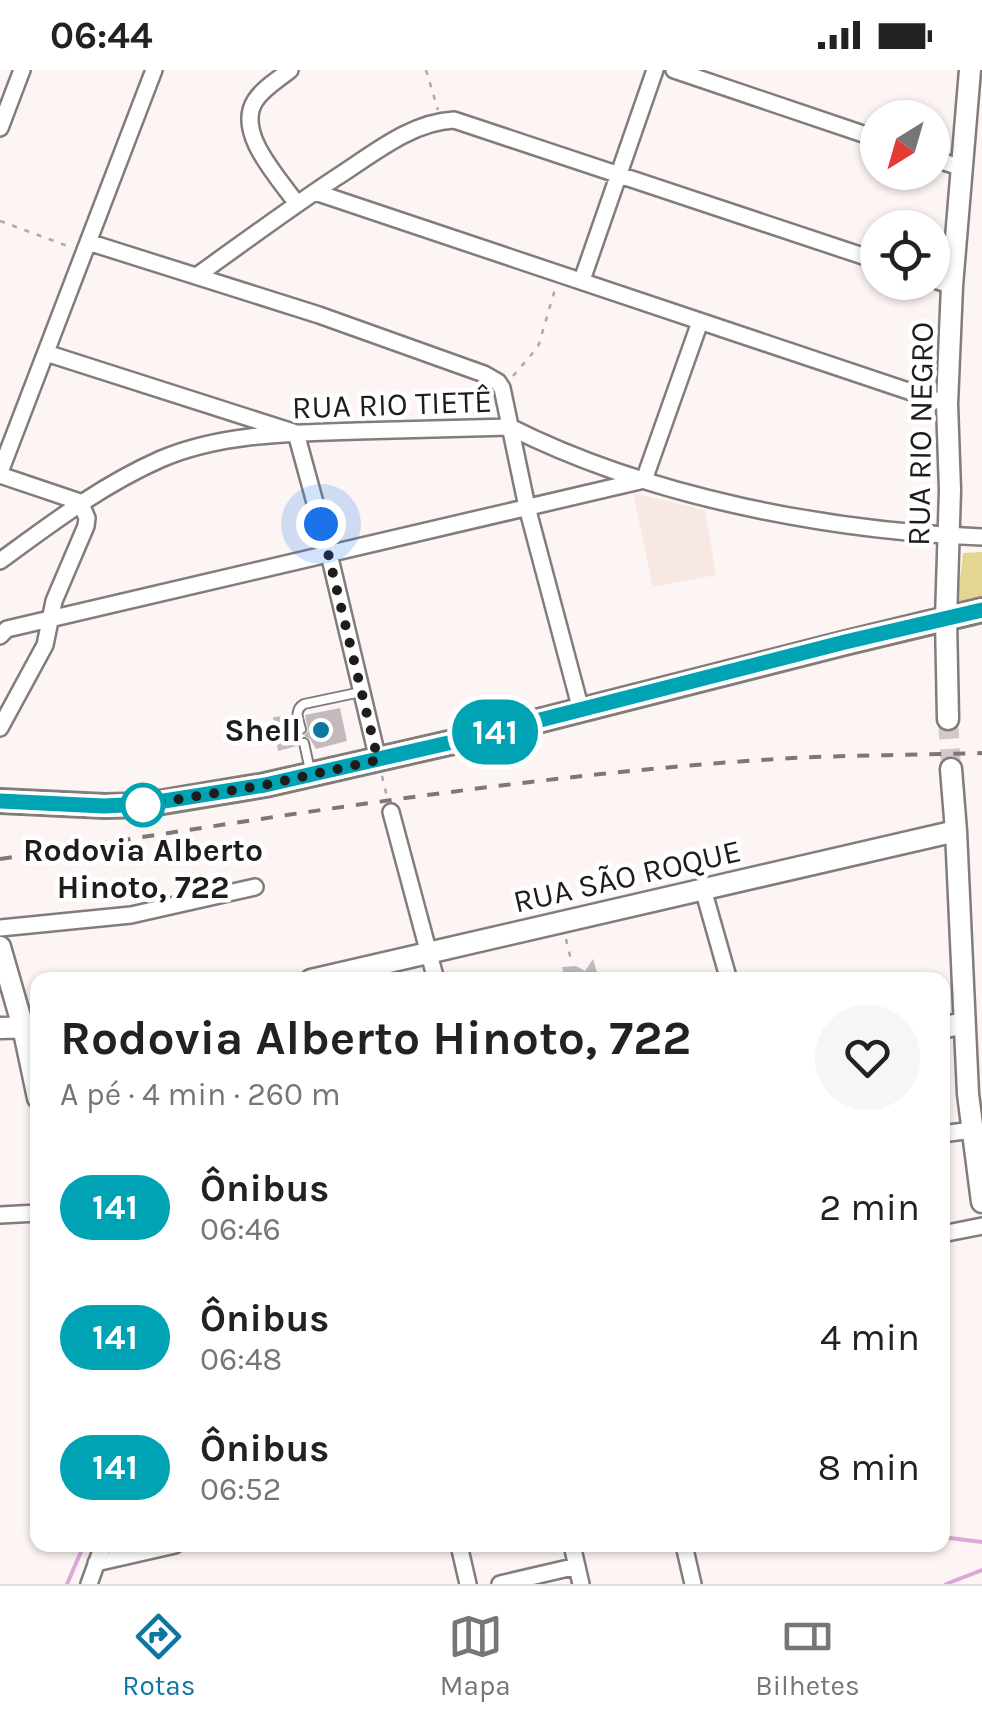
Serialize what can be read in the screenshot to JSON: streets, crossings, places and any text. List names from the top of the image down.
{
  "streets": {
    "street": ["RUA RIO TIETÊ", "RUA RIO NEGRO", "RUA SÃO ROQUE"]
  },
  "crossings": [
    ["RUA RIO TIETÊ", "RUA RIO NEGRO"]
  ],
  "places": ["Shell", "Rodovia Alberto Hinoto, 722"],
  "lines": ["bus line 141"],
  "north": "bottom left",
  "page": {
    "status": "06:44",
    "on_map": "141",
    "heading": ["Rodovia Alberto Hinoto, 722", "A pé · 4 min · 260 m"],
    "list": [
      {
        "mark": "141",
        "name": "Ônibus",
        "note": "06:46",
        "value": "2 min"
      },
      {
        "mark": "141",
        "name": "Ônibus",
        "note": "06:48",
        "value": "4 min"
      },
      {
        "mark": "141",
        "name": "Ônibus",
        "note": "06:52",
        "value": "8 min"
      }
    ],
    "tabs": ["Rotas", "Mapa", "Bilhetes"]
  }
}
